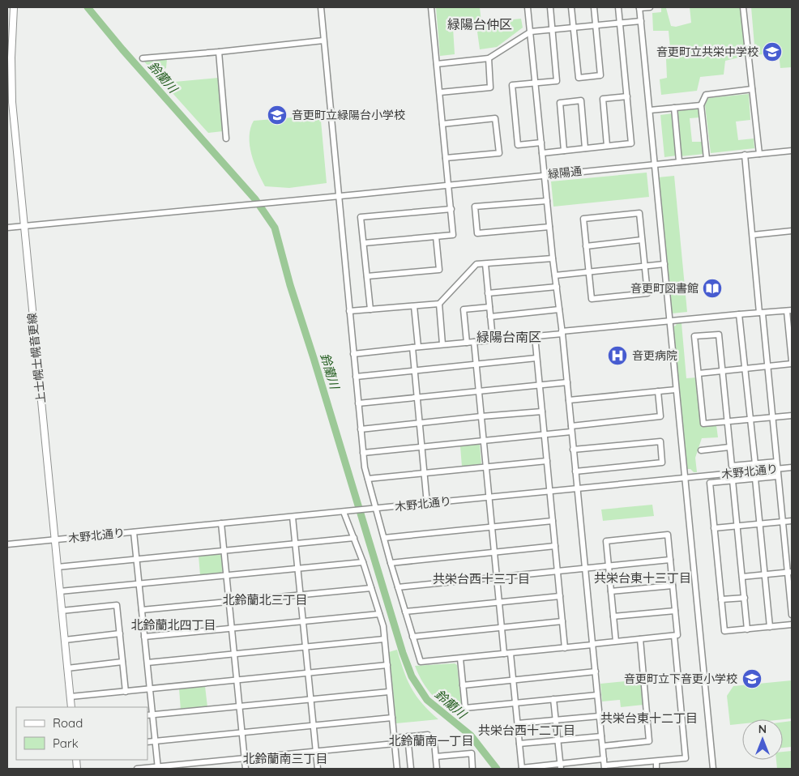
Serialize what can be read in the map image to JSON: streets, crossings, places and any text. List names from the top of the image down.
{
  "streets": {
    "main road": ["上士幌士幌音更線"],
    "street": ["緑陽通", "木野北通り"]
  },
  "crossings": [
    ["緑陽通", "上士幌士幌音更線"],
    ["上士幌士幌音更線", "木野北通り"]
  ],
  "districts": [
    "緑陽台仲区",
    "緑陽台南区",
    "共栄台東十三丁目",
    "共栄台西十三丁目",
    "北鈴蘭北三丁目",
    "北鈴蘭北四丁目",
    "共栄台東十二丁目",
    "共栄台西十二丁目",
    "北鈴蘭南一丁目",
    "北鈴蘭南三丁目"
  ],
  "water": ["鈴蘭川"],
  "places": {
    "school or university": ["音更町立共栄中学校", "音更町立緑陽台小学校", "音更町立下音更小学校"],
    "library": ["音更町図書館"],
    "hospital": ["音更病院"]
  },
  "legend": ["Road", "Park"],
  "north": "top"
}
